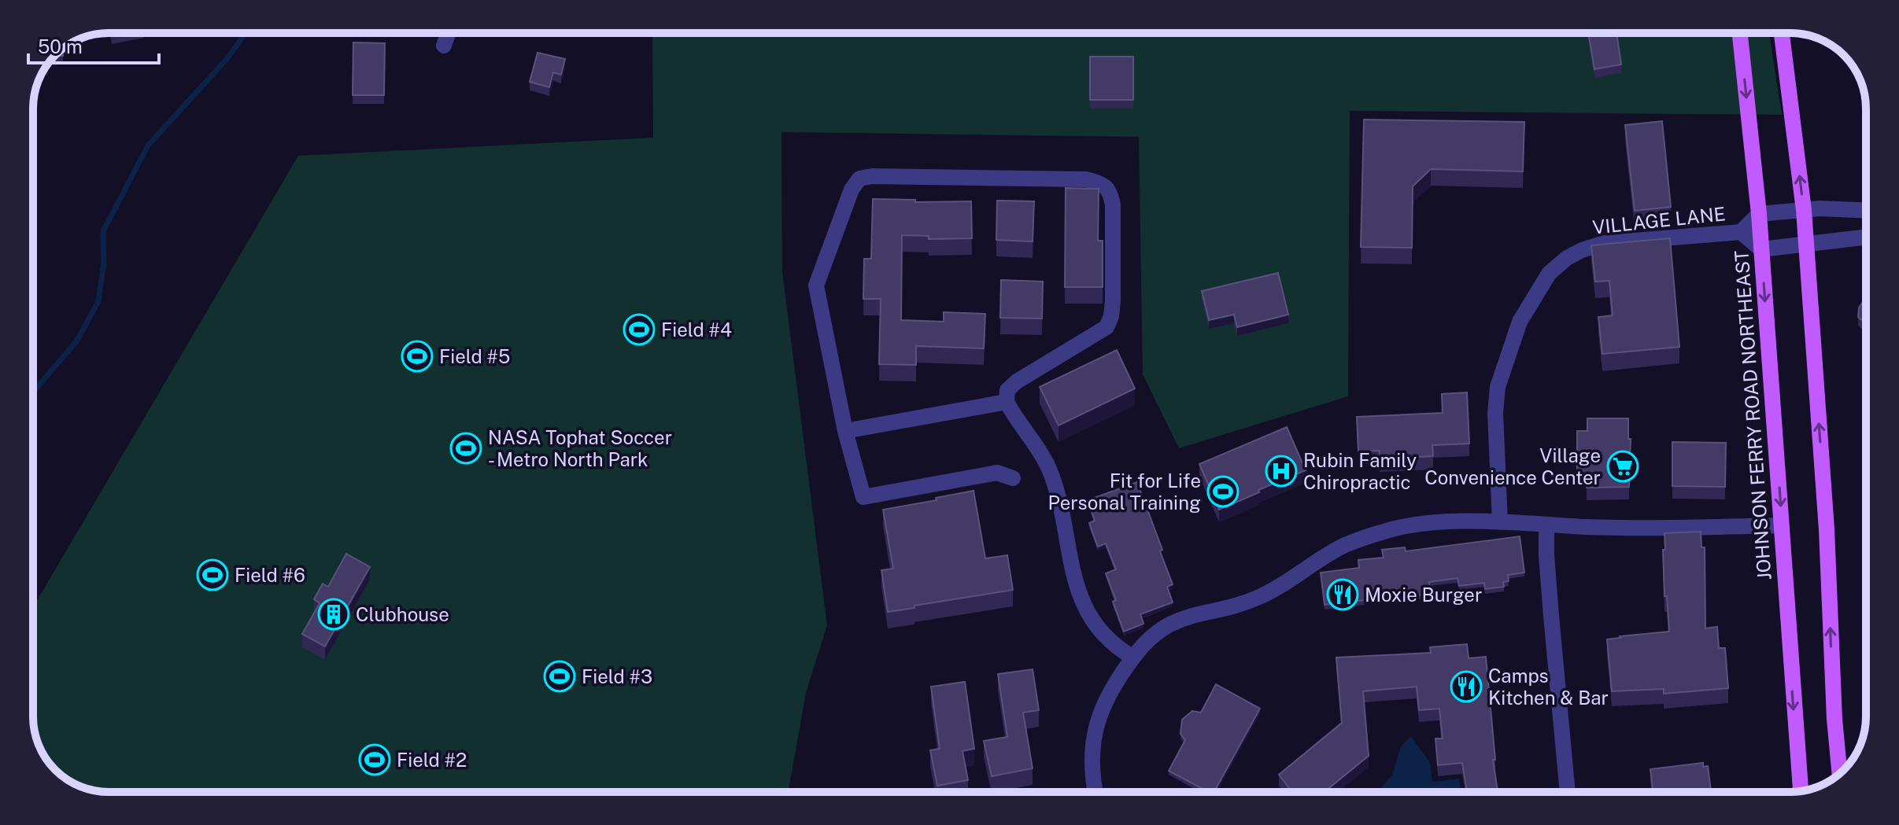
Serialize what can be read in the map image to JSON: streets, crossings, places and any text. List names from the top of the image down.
{
  "streets": {
    "main road": ["JOHNSON FERRY ROAD NORTHEAST"],
    "street": ["VILLAGE LANE"]
  },
  "places": {
    "sports": [
      "Field #4",
      "Field #5",
      "NASA Tophat Soccer - Metro North Park",
      "Fit for Life Personal Training",
      "Field #6",
      "Field #3",
      "Field #2"
    ],
    "supermarket": ["Village Convenience Center"],
    "hospital": ["Rubin Family Chiropractic"],
    "restaurant": ["Moxie Burger", "Camps Kitchen & Bar"],
    "building": ["Clubhouse"]
  },
  "scale_bar": "50 m"
}
